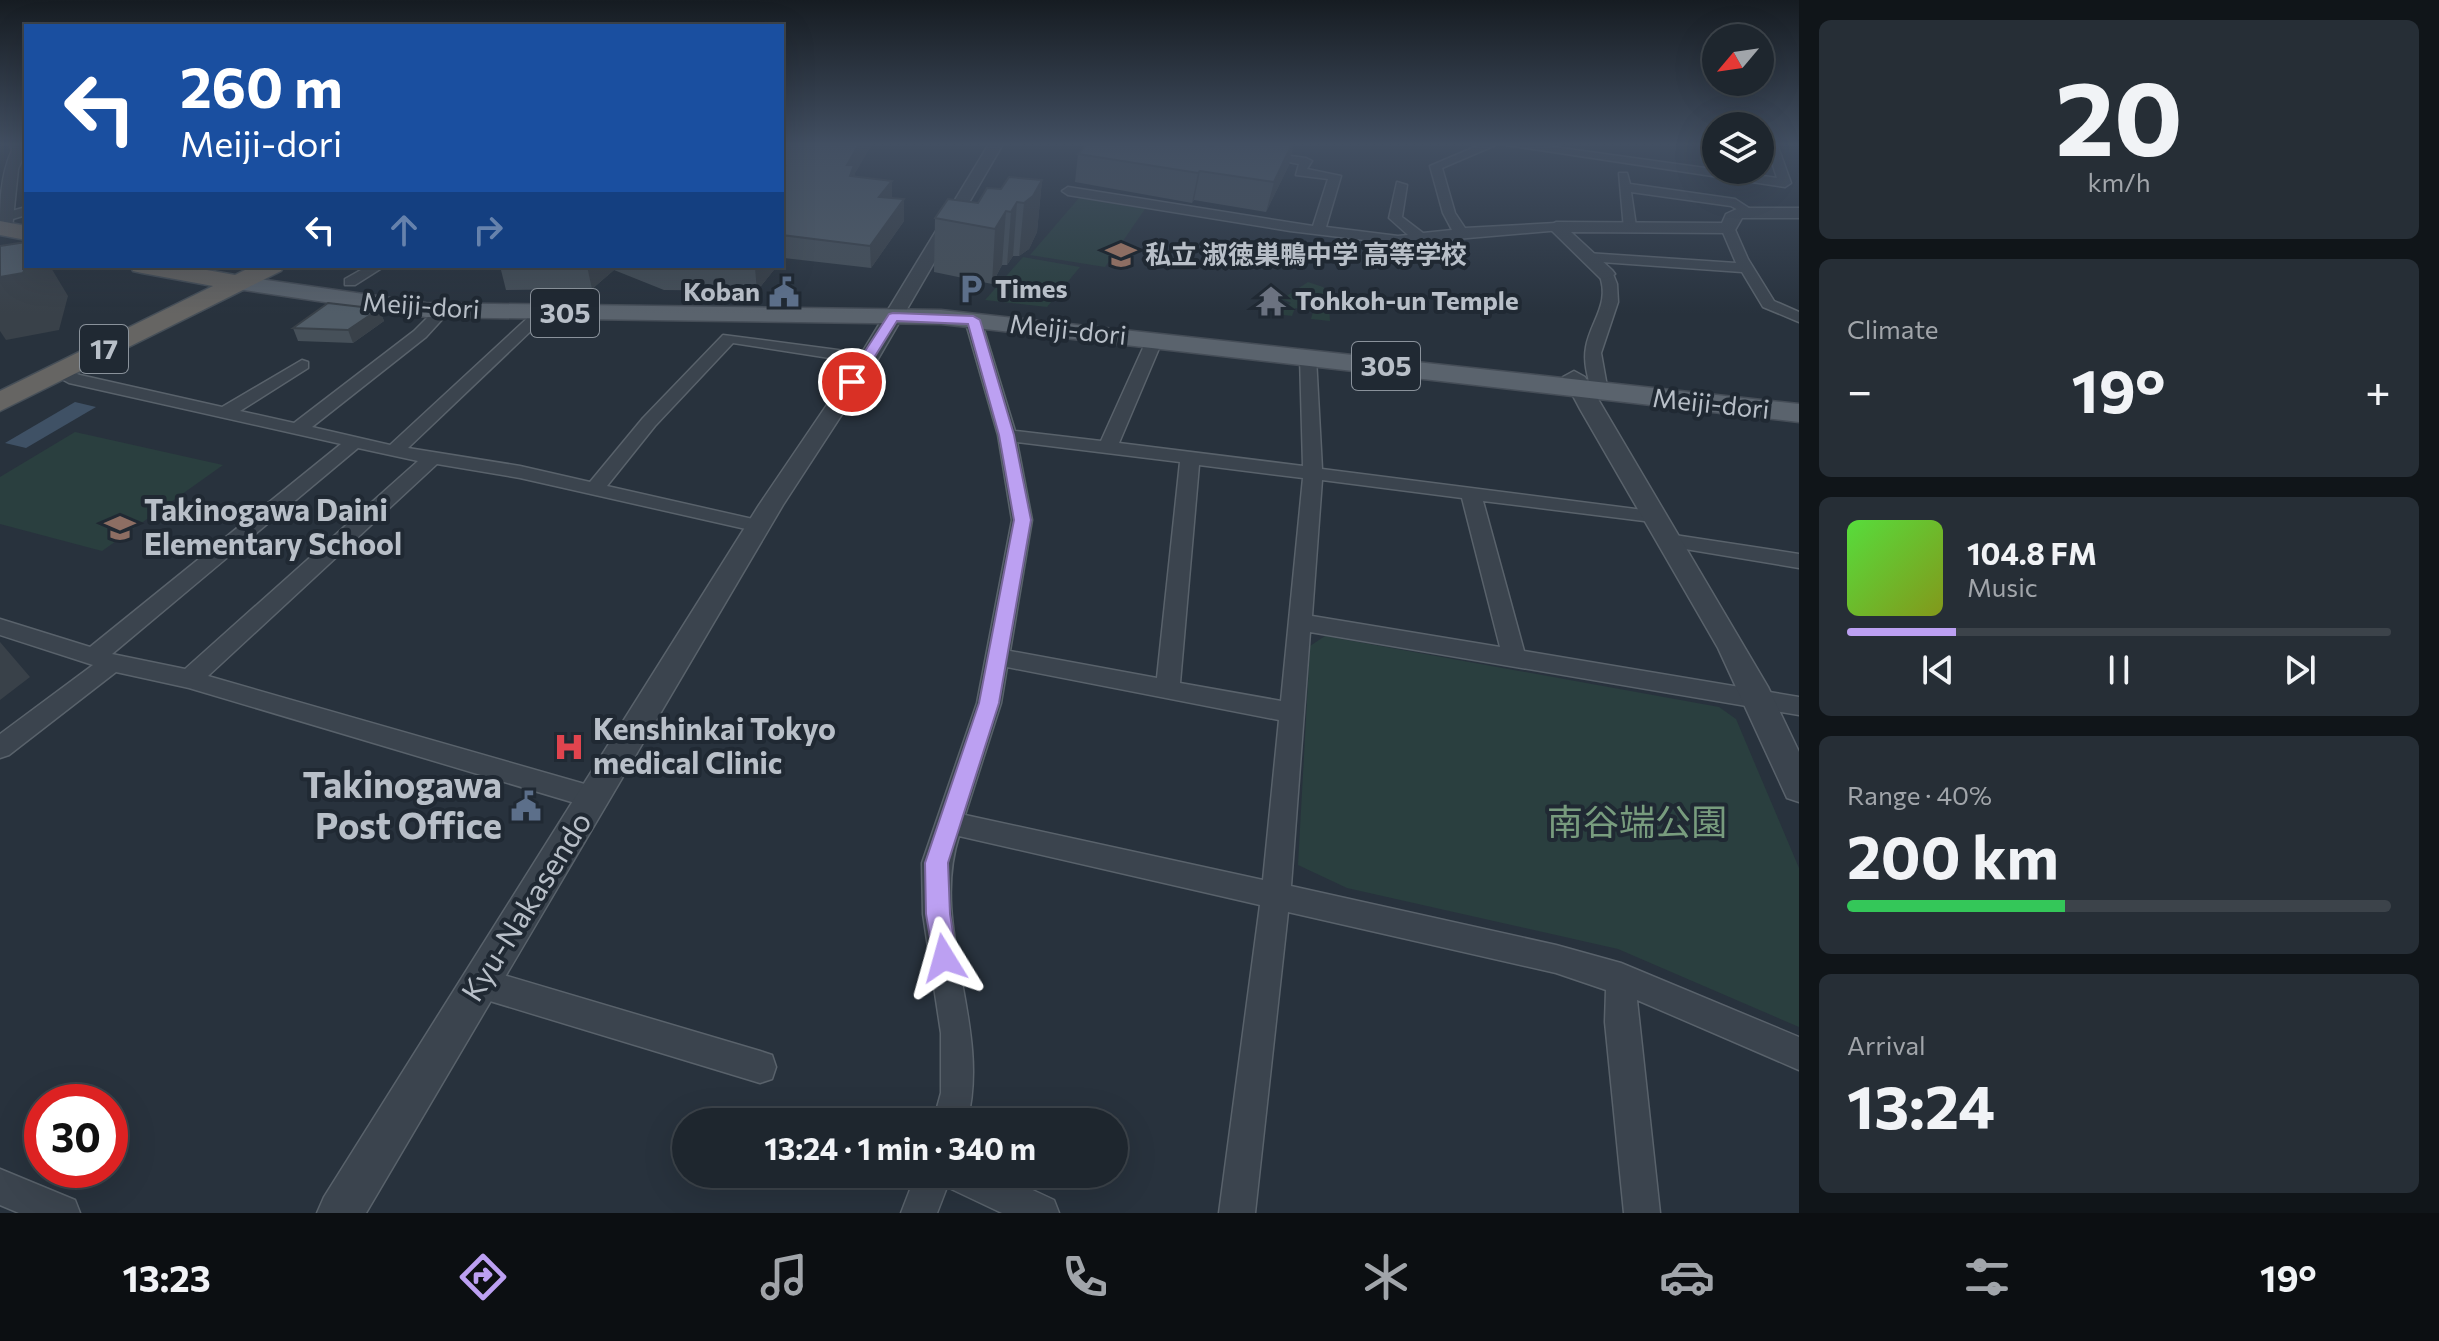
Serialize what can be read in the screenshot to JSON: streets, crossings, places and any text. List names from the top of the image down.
{
  "streets": {
    "highway": ["17"],
    "main road": ["Meiji-dori", "305"],
    "street": ["Kyu-Nakasendo"]
  },
  "crossings": [
    ["Meiji-dori", "17"],
    ["Meiji-dori", "Kyu-Nakasendo"]
  ],
  "parks": ["南谷端公園"],
  "places": {
    "school or university": ["私立 淑徳巣鴨中学 高等学校", "Takinogawa Daini Elementary School"],
    "parking": ["Times"],
    "public building": ["Koban", "Takinogawa Post Office"],
    "temple": ["Tohkoh-un Temple"],
    "hospital": ["Kenshinkai Tokyo medical Clinic"]
  },
  "north": "bottom left",
  "page": {
    "tile": [
      ["20", "km/h"],
      "Climate",
      ["Range · 40%", "200 km"],
      ["Arrival", "13:24"]
    ],
    "turn": ["260 m", "Meiji-dori"],
    "heat": ["−", "19°", "+"],
    "song": ["104.8 FM", "Music"],
    "limit": "30",
    "trip": "13:24 · 1 min · 340 m",
    "tabs": ["13:23", "19°"]
  }
}
